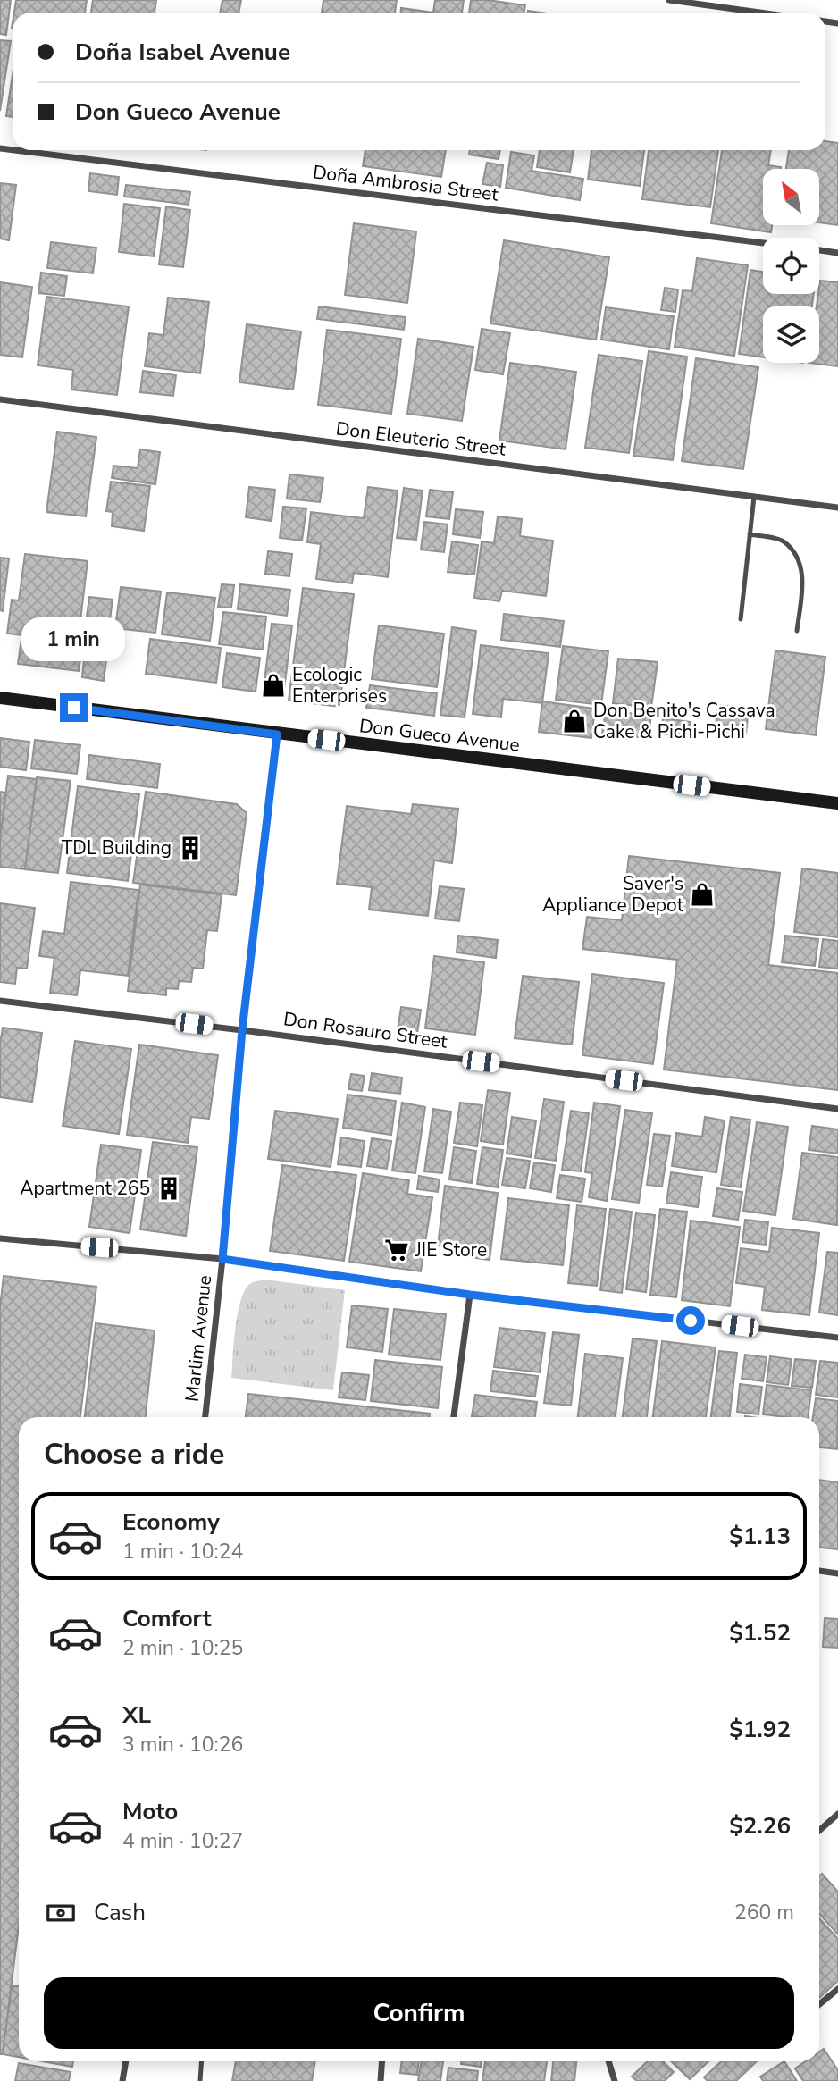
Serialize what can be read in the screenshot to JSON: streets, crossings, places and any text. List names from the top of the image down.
{
  "streets": {
    "main road": ["Don Gueco Avenue"],
    "street": [
      "Doña Ambrosia Street",
      "Don Eleuterio Street",
      "Don Rosauro Street",
      "Marlim Avenue"
    ]
  },
  "crossings": [
    ["Don Gueco Avenue", "Marlim Avenue"],
    ["Don Rosauro Street", "Marlim Avenue"]
  ],
  "places": {
    "shop": ["Ecologic Enterprises", "Don Benito's Cassava Cake & Pichi-Pichi", "Saver's Appliance Depot"],
    "building": ["TDL Building", "Apartment 265"],
    "supermarket": ["JIE Store"]
  },
  "north": "top left",
  "page": {
    "banner": ["Doña Isabel Avenue", "Don Gueco Avenue"],
    "bubble": "1 min",
    "heading": "Choose a ride",
    "list": [
      {
        "name": "Economy",
        "note": "1 min · 10:24",
        "value": "$1.13"
      },
      {
        "name": "Comfort",
        "note": "2 min · 10:25",
        "value": "$1.52"
      },
      {
        "name": "XL",
        "note": "3 min · 10:26",
        "value": "$1.92"
      },
      {
        "name": "Moto",
        "note": "4 min · 10:27",
        "value": "$2.26"
      }
    ],
    "pay": ["Cash", "260 m"],
    "buttons": "Confirm"
  }
}
